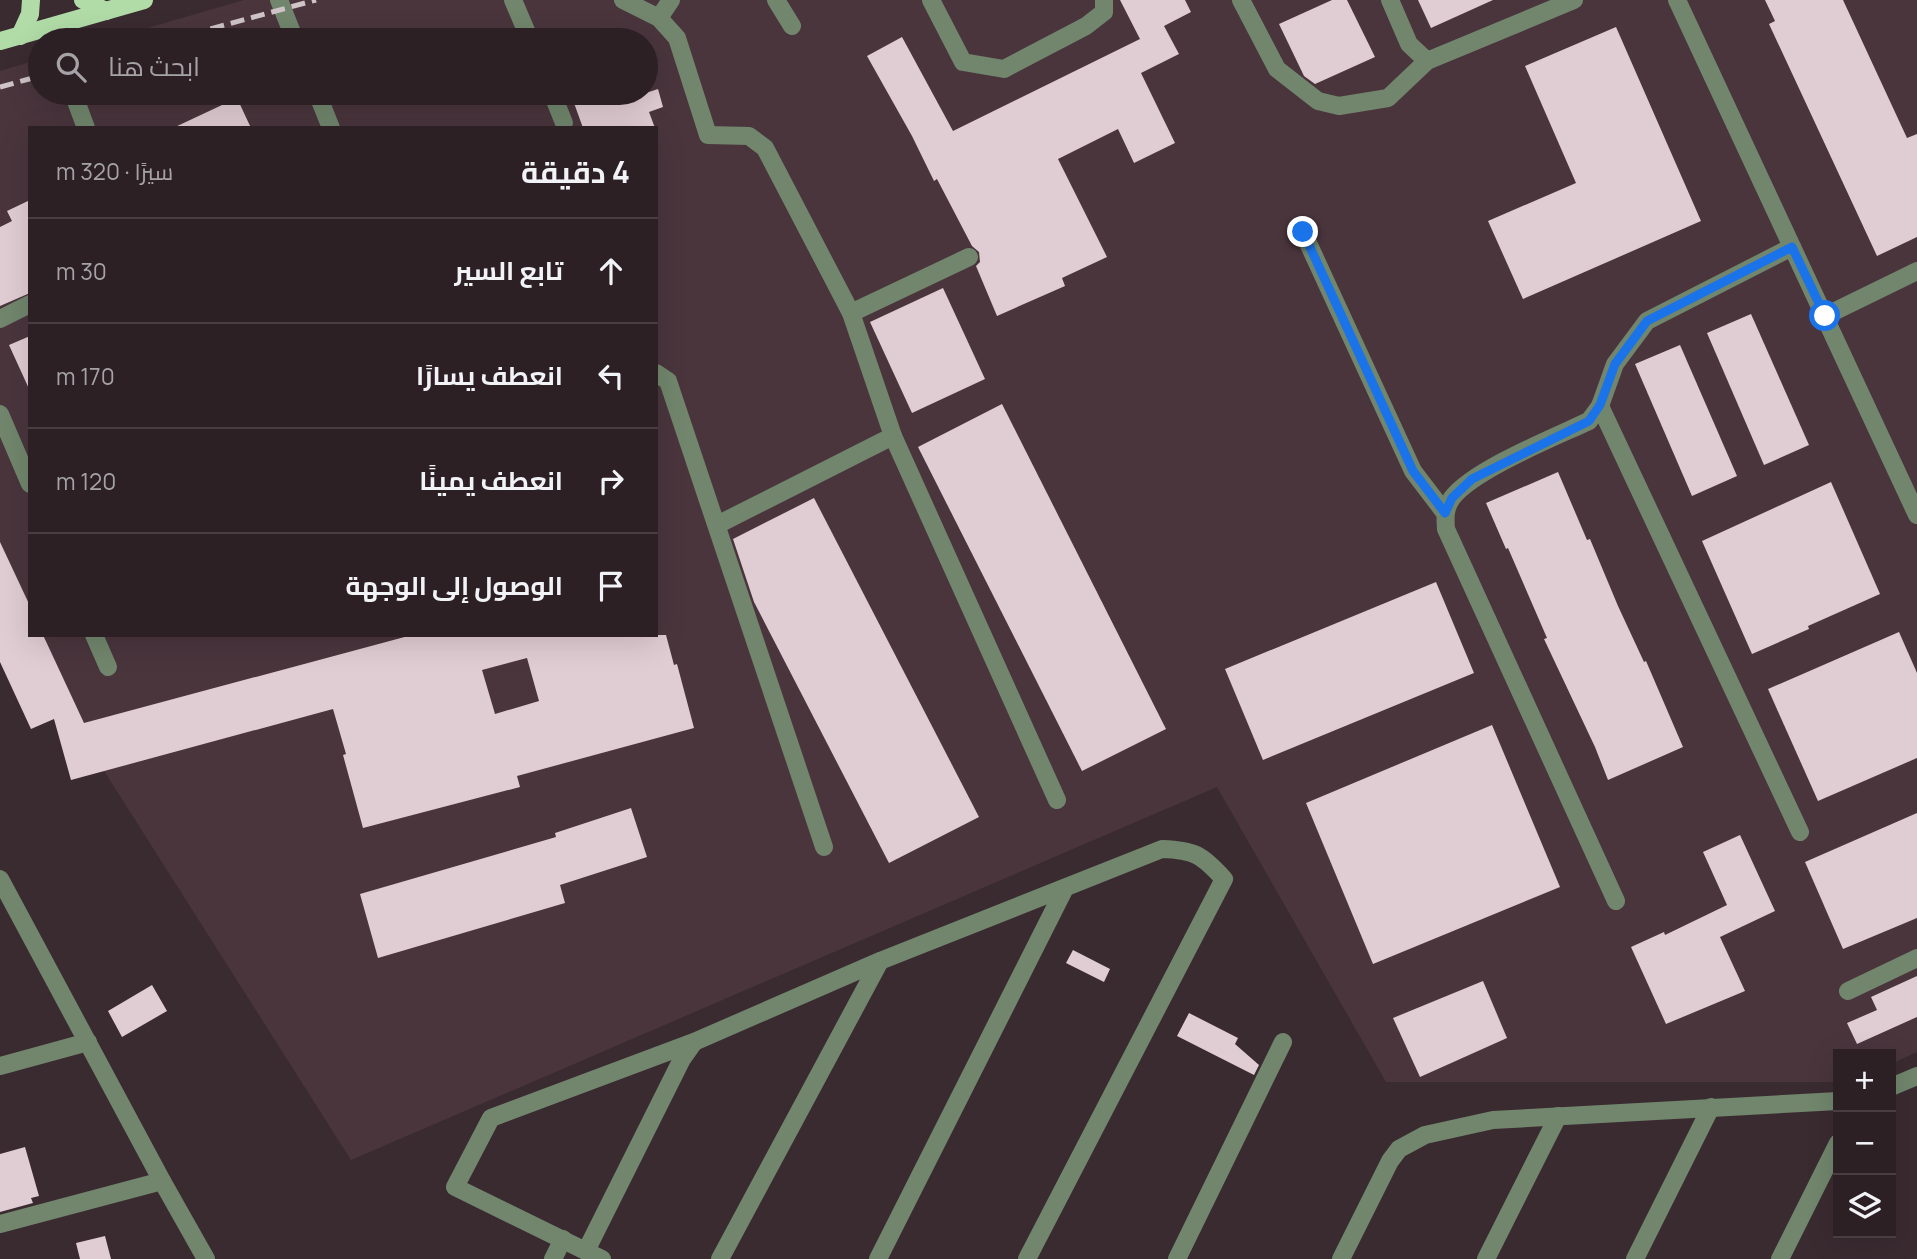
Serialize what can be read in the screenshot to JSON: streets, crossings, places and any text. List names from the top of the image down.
{
  "page": {
    "search": "ابحث هنا",
    "heading": ["4 دقيقة", "سيرًا · 320 m"],
    "list": [
      ["تابع السير", "30 m"],
      ["انعطف يسارًا", "170 m"],
      ["انعطف يمينًا", "120 m"],
      "الوصول إلى الوجهة"
    ],
    "map_buttons": ["+", "−"]
  }
}
